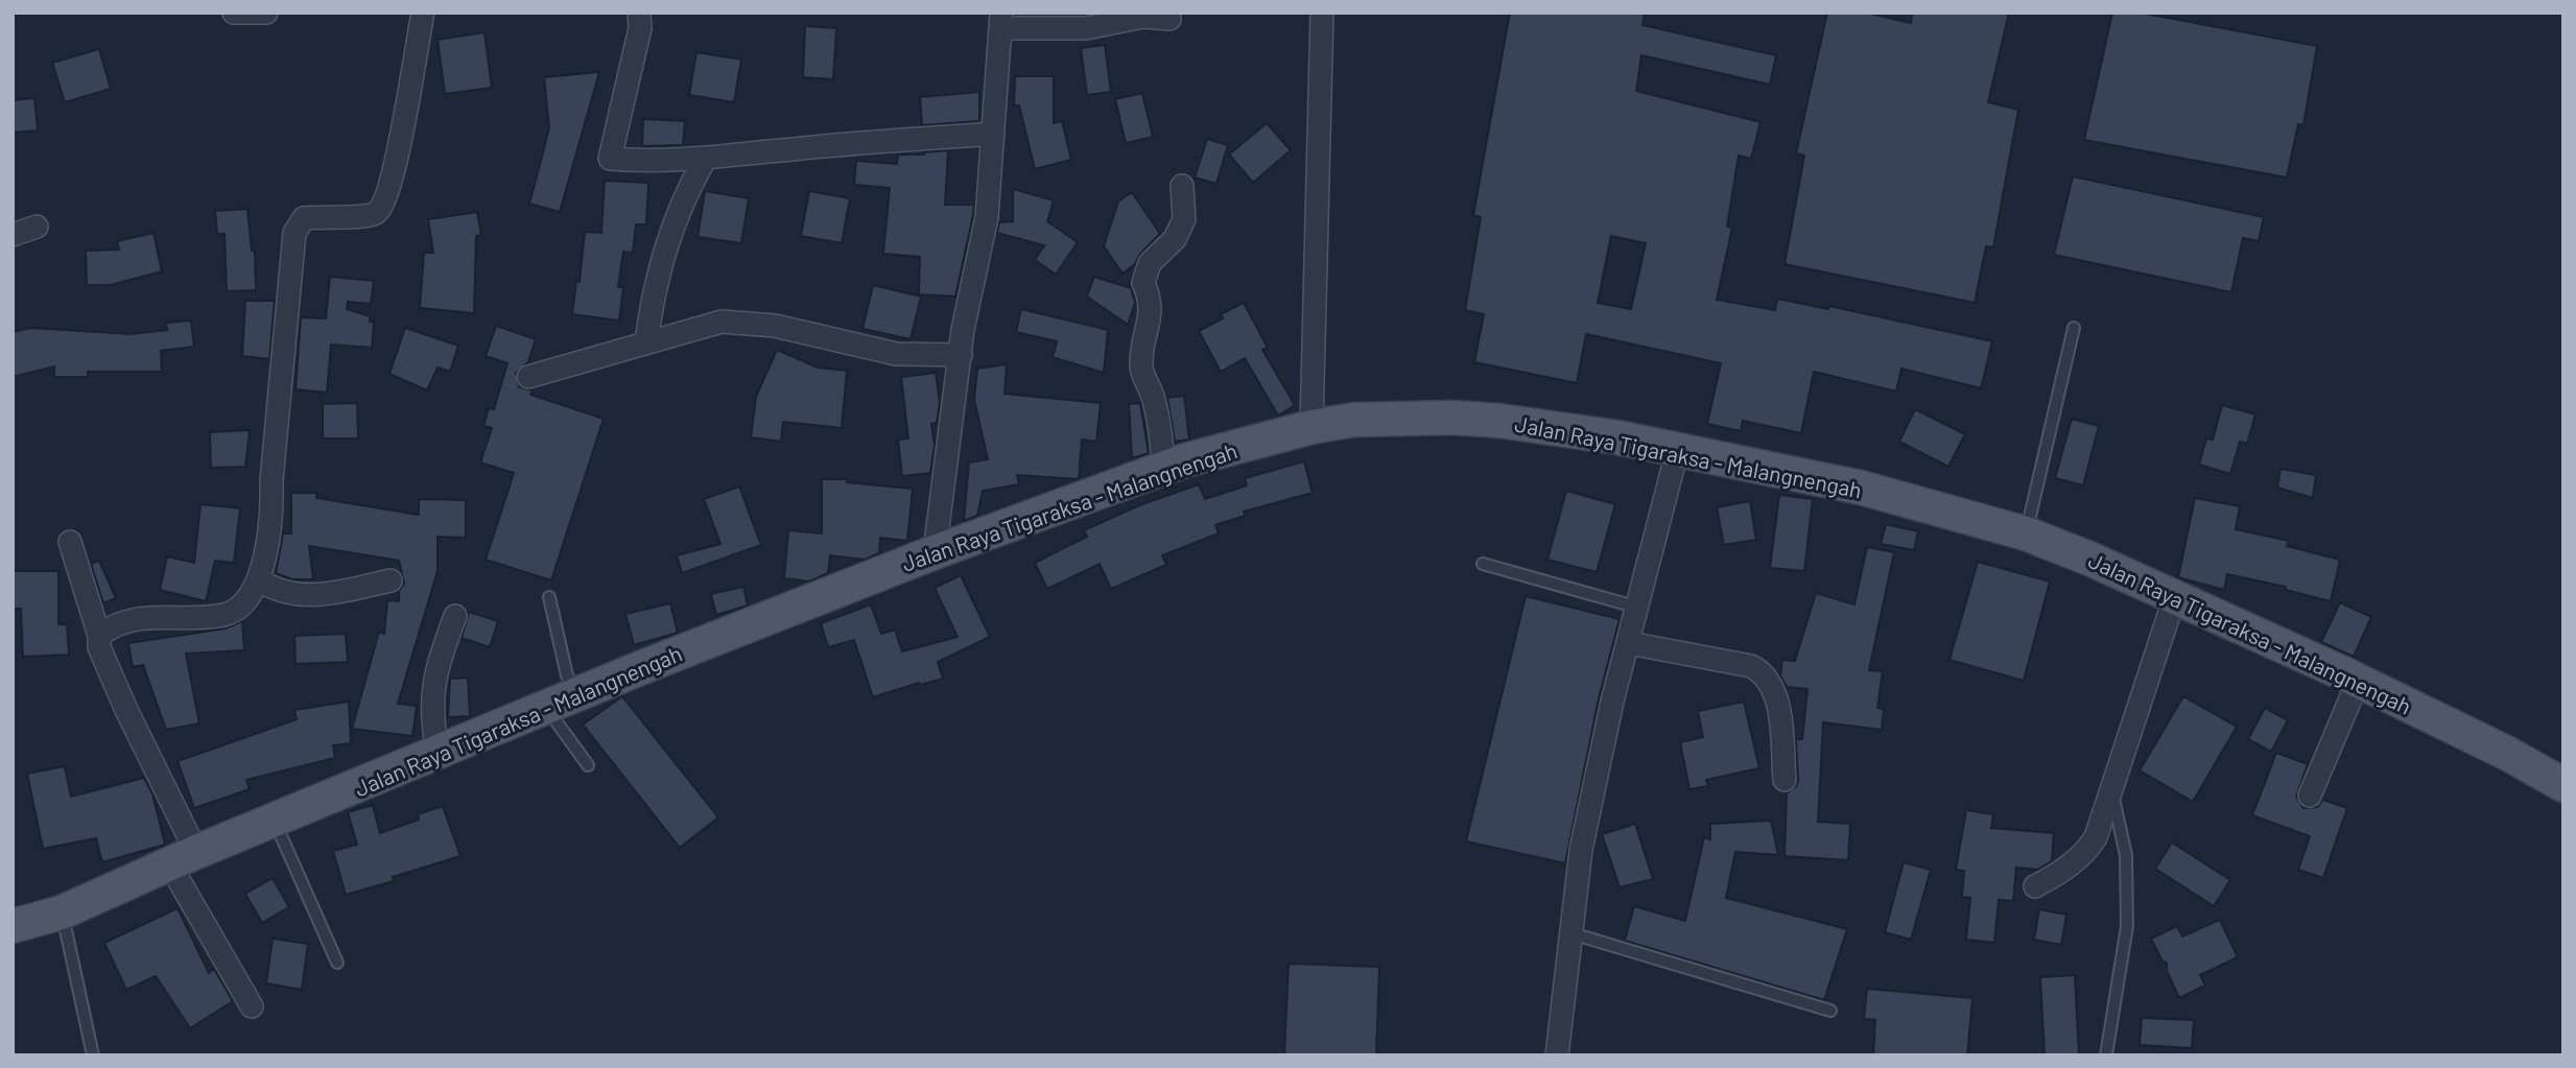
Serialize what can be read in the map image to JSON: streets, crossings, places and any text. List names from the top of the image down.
{
  "streets": {
    "main road": ["Jalan Raya Tigaraksa - Malangnengah"]
  }
}
